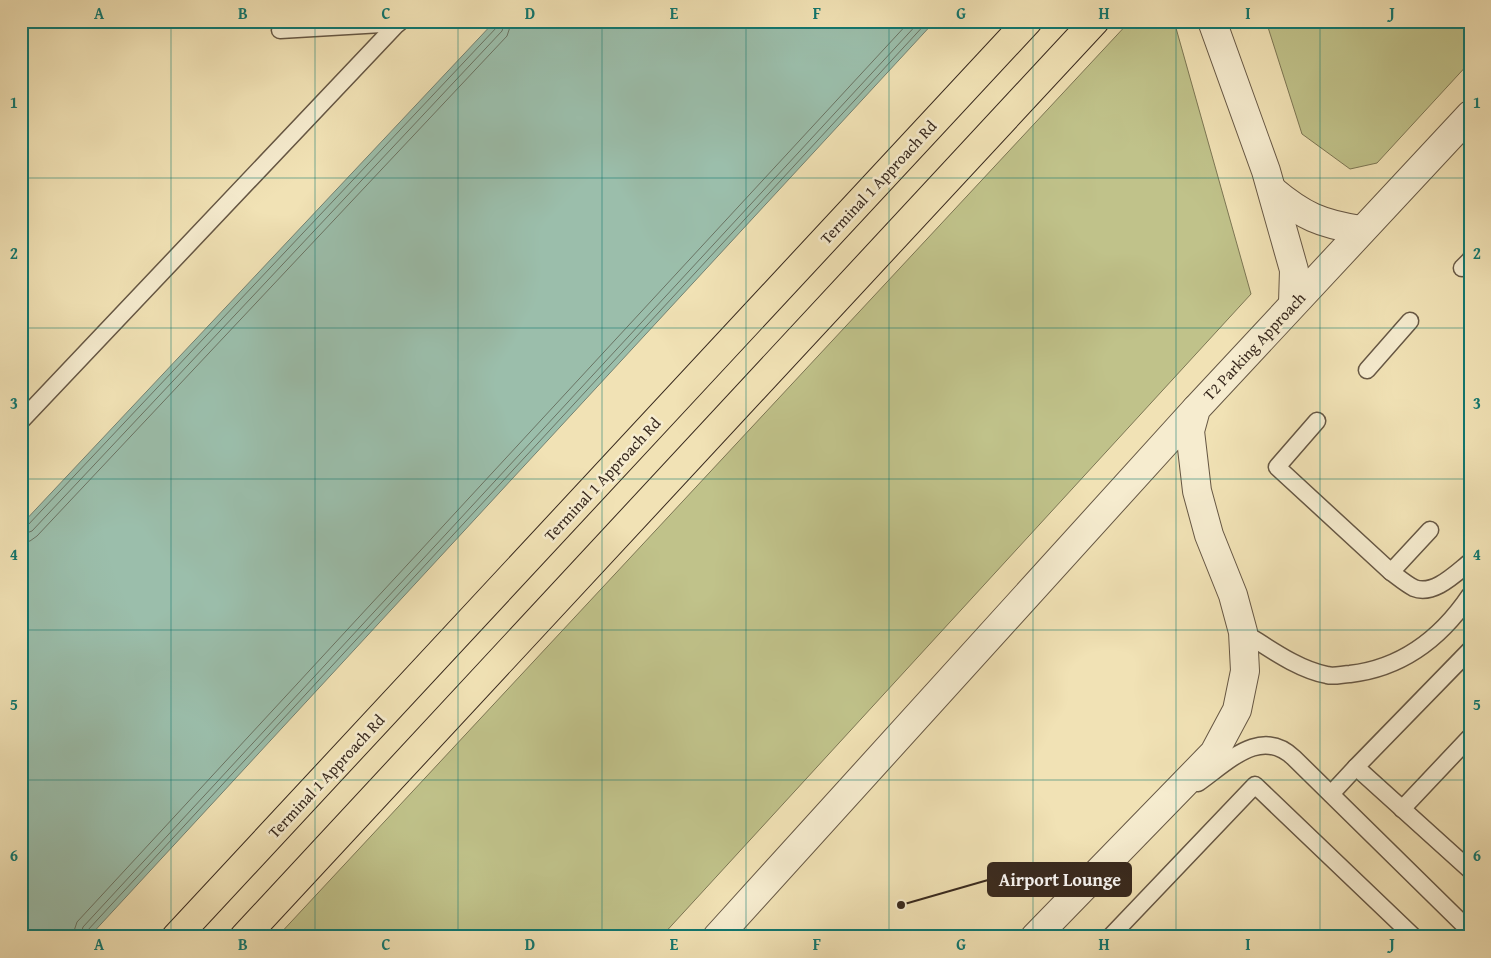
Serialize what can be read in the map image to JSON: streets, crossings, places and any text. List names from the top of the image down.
{
  "streets": {
    "main road": ["Terminal 1 Approach Rd"],
    "street": ["T2 Parking Approach"]
  },
  "places": ["Airport Lounge"],
  "grid": {
    "columns": [
      "A",
      "B",
      "C",
      "D",
      "E",
      "F",
      "G",
      "H",
      "I",
      "J"
    ],
    "rows": [
      "1",
      "2",
      "3",
      "4",
      "5",
      "6"
    ]
  }
}
